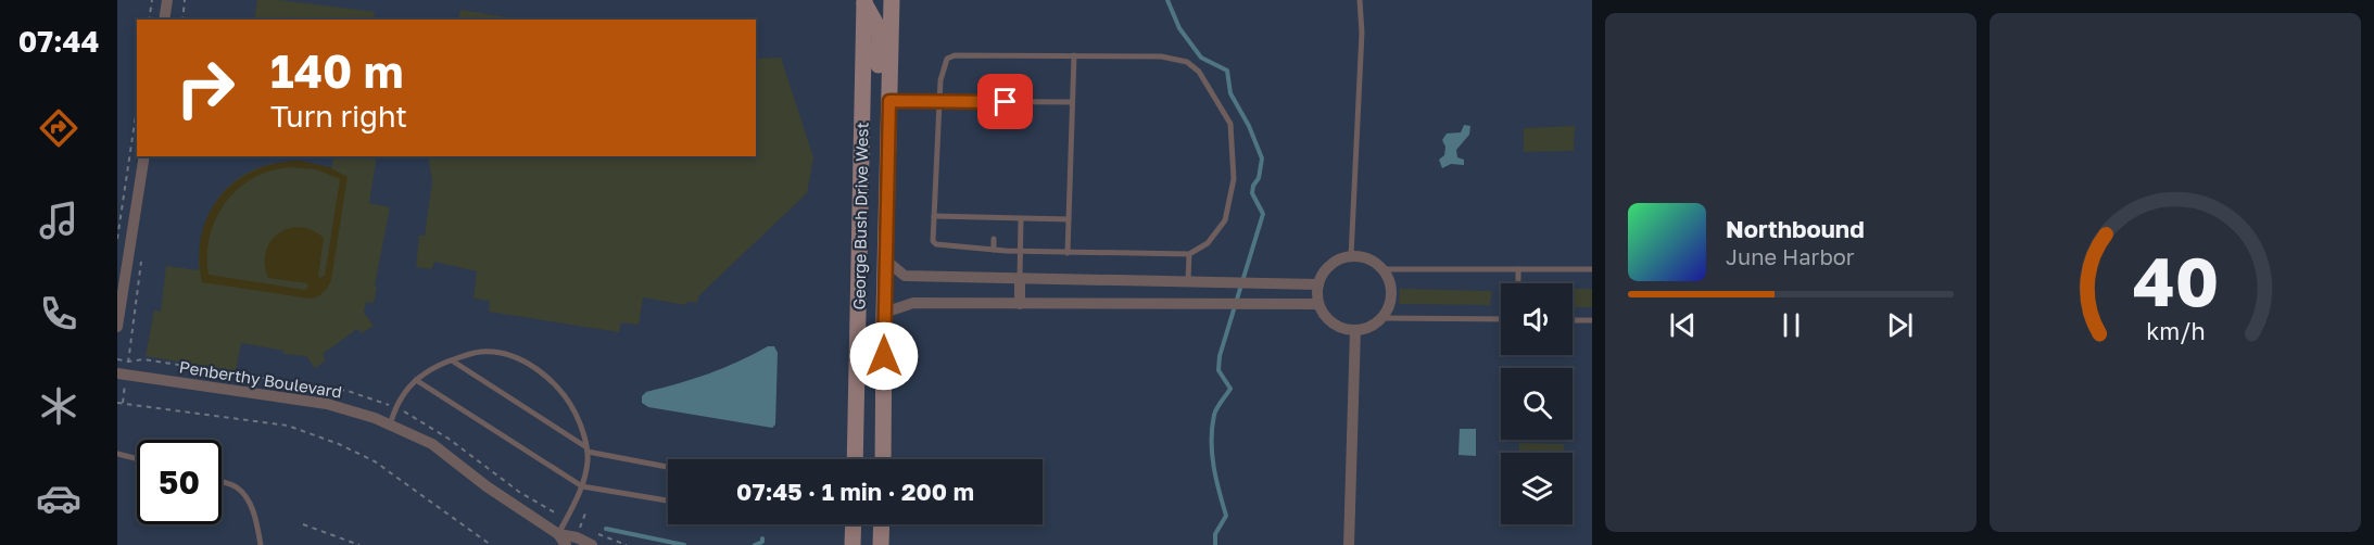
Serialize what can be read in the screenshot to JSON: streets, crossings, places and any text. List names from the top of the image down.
{
  "streets": {
    "main road": ["George Bush Drive West"],
    "street": ["Penberthy Boulevard"]
  },
  "page": {
    "tabs": "07:44",
    "turn": ["140 m", "Turn right"],
    "song": ["Northbound", "June Harbor"],
    "limit": "50",
    "trip": "07:45 · 1 min · 200 m",
    "gauge": ["40", "km/h"]
  }
}
